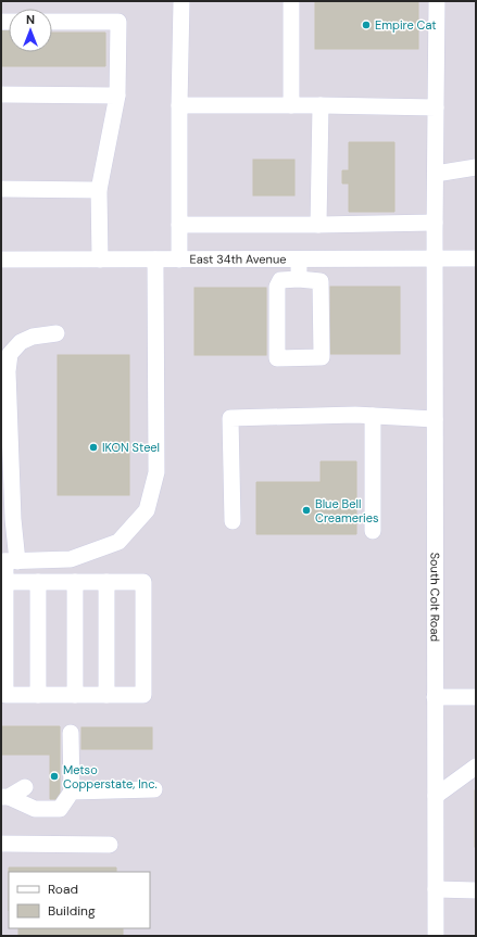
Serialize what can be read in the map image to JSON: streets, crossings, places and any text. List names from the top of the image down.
{
  "streets": {
    "street": ["East 34th Avenue", "South Colt Road"]
  },
  "crossings": [
    ["East 34th Avenue", "South Colt Road"]
  ],
  "places": [
    "Empire Cat",
    "IKON Steel",
    "Blue Bell Creameries",
    "Metso Copperstate, Inc."
  ],
  "legend": ["Road", "Building"],
  "north": "top"
}
